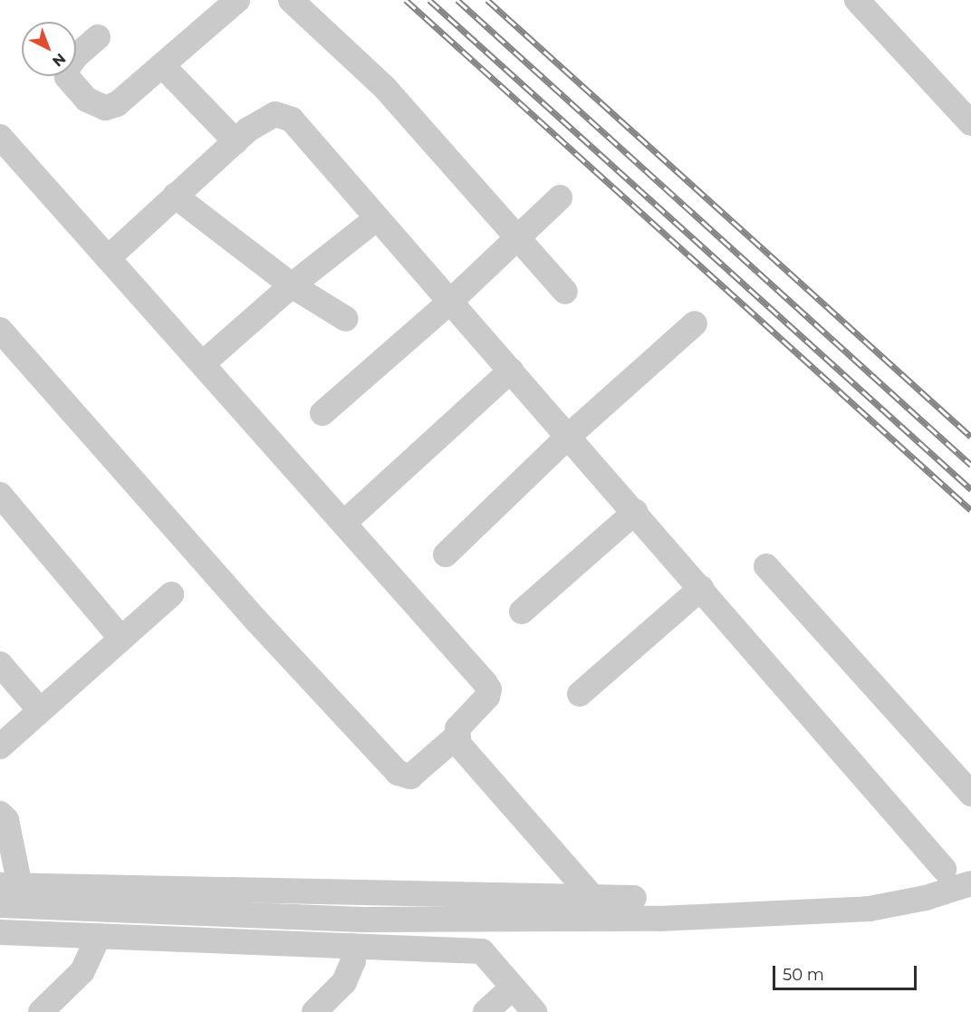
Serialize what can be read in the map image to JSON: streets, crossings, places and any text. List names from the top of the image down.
{
  "scale_bar": "50 m",
  "north": "bottom right"
}
